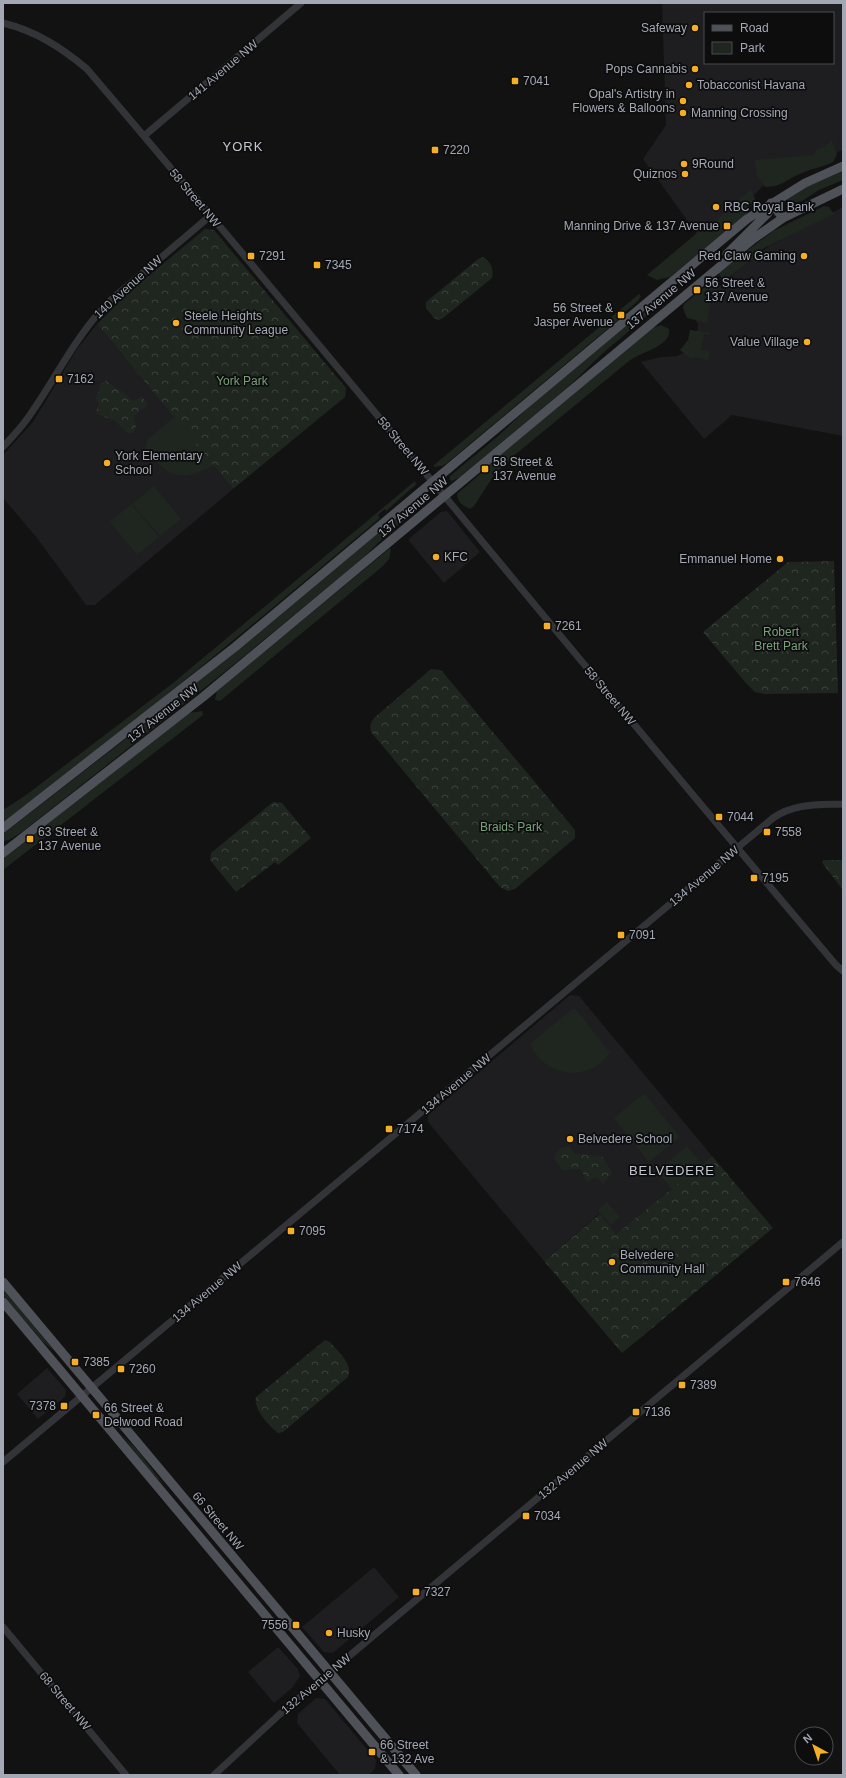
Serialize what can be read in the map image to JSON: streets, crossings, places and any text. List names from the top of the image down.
{
  "streets": {
    "main road": ["137 Avenue NW", "66 Street NW"],
    "street": [
      "141 Avenue NW",
      "58 Street NW",
      "140 Avenue NW",
      "134 Avenue NW",
      "132 Avenue NW",
      "68 Street NW"
    ]
  },
  "crossings": [
    ["141 Avenue NW", "58 Street NW"],
    ["58 Street NW", "140 Avenue NW"],
    ["58 Street NW", "137 Avenue NW"],
    ["58 Street NW", "134 Avenue NW"],
    ["134 Avenue NW", "66 Street NW"],
    ["132 Avenue NW", "66 Street NW"]
  ],
  "districts": ["YORK", "BELVEDERE"],
  "parks": ["York Park", "Robert Brett Park", "Braids Park"],
  "places": {
    "other": [
      "Safeway",
      "Pops Cannabis",
      "Tobacconist Havana",
      "Opal's Artistry in Flowers & Balloons",
      "Manning Crossing",
      "9Round",
      "Quiznos",
      "RBC Royal Bank",
      "Red Claw Gaming",
      "Steele Heights Community League",
      "Value Village",
      "York Elementary School",
      "KFC",
      "Emmanuel Home",
      "Belvedere School",
      "Belvedere Community Hall",
      "Husky"
    ],
    "transit": [
      "7041",
      "7220",
      "Manning Drive & 137 Avenue",
      "7291",
      "7345",
      "56 Street & 137 Avenue",
      "56 Street & Jasper Avenue",
      "7162",
      "58 Street & 137 Avenue",
      "7261",
      "7044",
      "7558",
      "63 Street & 137 Avenue",
      "7195",
      "7091",
      "7174",
      "7095",
      "7646",
      "7385",
      "7260",
      "7389",
      "7378",
      "7136",
      "66 Street & Delwood Road",
      "7034",
      "7327",
      "7556",
      "66 Street & 132 Ave"
    ]
  },
  "legend": ["Road", "Park"],
  "north": "top left"
}
